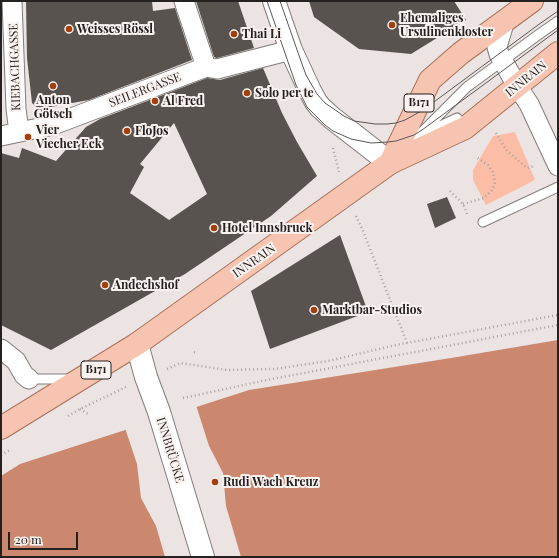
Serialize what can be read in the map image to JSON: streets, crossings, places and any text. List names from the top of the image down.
{
  "streets": {
    "main road": ["INNRAIN", "B171"],
    "street": ["KIEBACHGASSE", "SEILERGASSE", "INNBRÜCKE"]
  },
  "crossings": [
    ["KIEBACHGASSE", "SEILERGASSE"],
    ["INNRAIN", "B171"],
    ["INNRAIN", "INNBRÜCKE"],
    ["B171", "INNBRÜCKE"]
  ],
  "places": [
    "Ehemaliges Ursulinenkloster",
    "Weisses Rössl",
    "Thai Li",
    "Anton Götsch",
    "Solo per te",
    "Al Fred",
    "FloJos",
    "Vier Viecher Eck",
    "Hotel Innsbruck",
    "Andechshof",
    "Marktbar-Studios",
    "Rudi Wach Kreuz"
  ],
  "scale_bar": "20 m"
}
